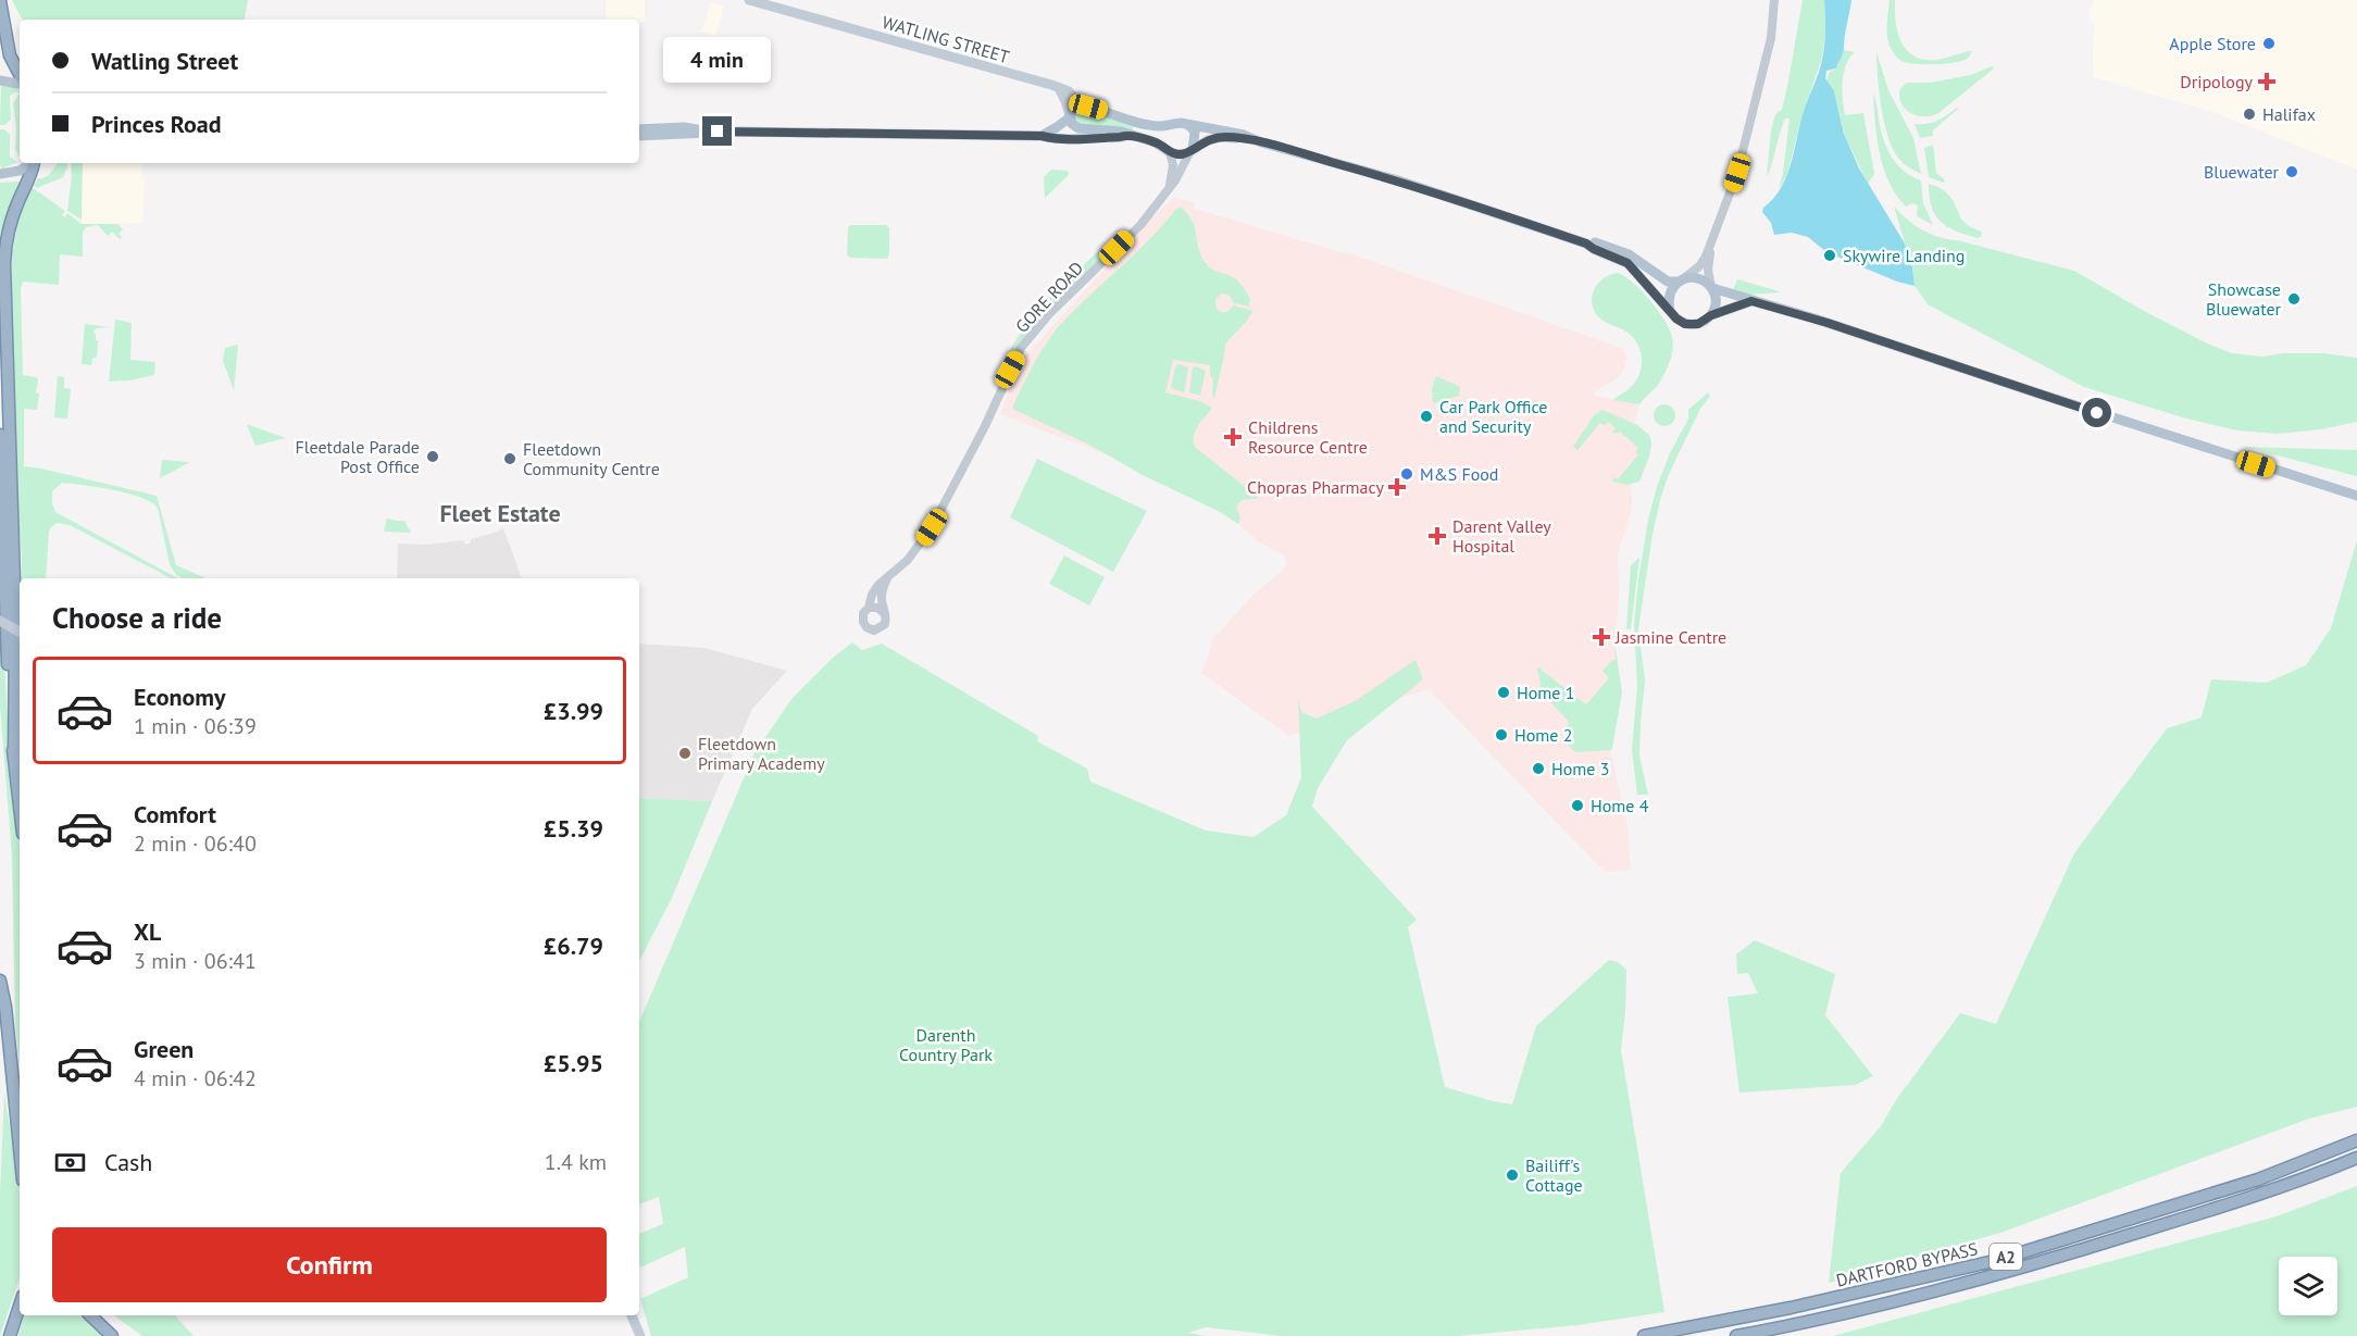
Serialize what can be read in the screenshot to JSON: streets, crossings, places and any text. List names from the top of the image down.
{
  "streets": {
    "highway": ["A2", "DARTFORD BYPASS"],
    "main road": ["WATLING STREET"],
    "street": ["GORE ROAD"]
  },
  "districts": ["Fleet Estate"],
  "parks": ["Darenth Country Park"],
  "places": {
    "other": [
      "Apple Store",
      "Halifax",
      "Bluewater",
      "Skywire Landing",
      "Showcase Bluewater",
      "Car Park Office and Security",
      "Fleetdale Parade Post Office",
      "Fleetdown Community Centre",
      "M&S Food",
      "Home 1",
      "Home 2",
      "Fleetdown Primary Academy",
      "Home 3",
      "Home 4",
      "Bailiff's Cottage"
    ],
    "health": [
      "Dripology",
      "Childrens Resource Centre",
      "Chopras Pharmacy",
      "Darent Valley Hospital",
      "Jasmine Centre"
    ]
  },
  "page": {
    "banner": ["Watling Street", "Princes Road"],
    "bubble": "4 min",
    "heading": "Choose a ride",
    "list": [
      {
        "name": "Economy",
        "note": "1 min · 06:39",
        "value": "£3.99"
      },
      {
        "name": "Comfort",
        "note": "2 min · 06:40",
        "value": "£5.39"
      },
      {
        "name": "XL",
        "note": "3 min · 06:41",
        "value": "£6.79"
      },
      {
        "name": "Green",
        "note": "4 min · 06:42",
        "value": "£5.95"
      }
    ],
    "pay": ["Cash", "1.4 km"],
    "buttons": "Confirm"
  }
}
